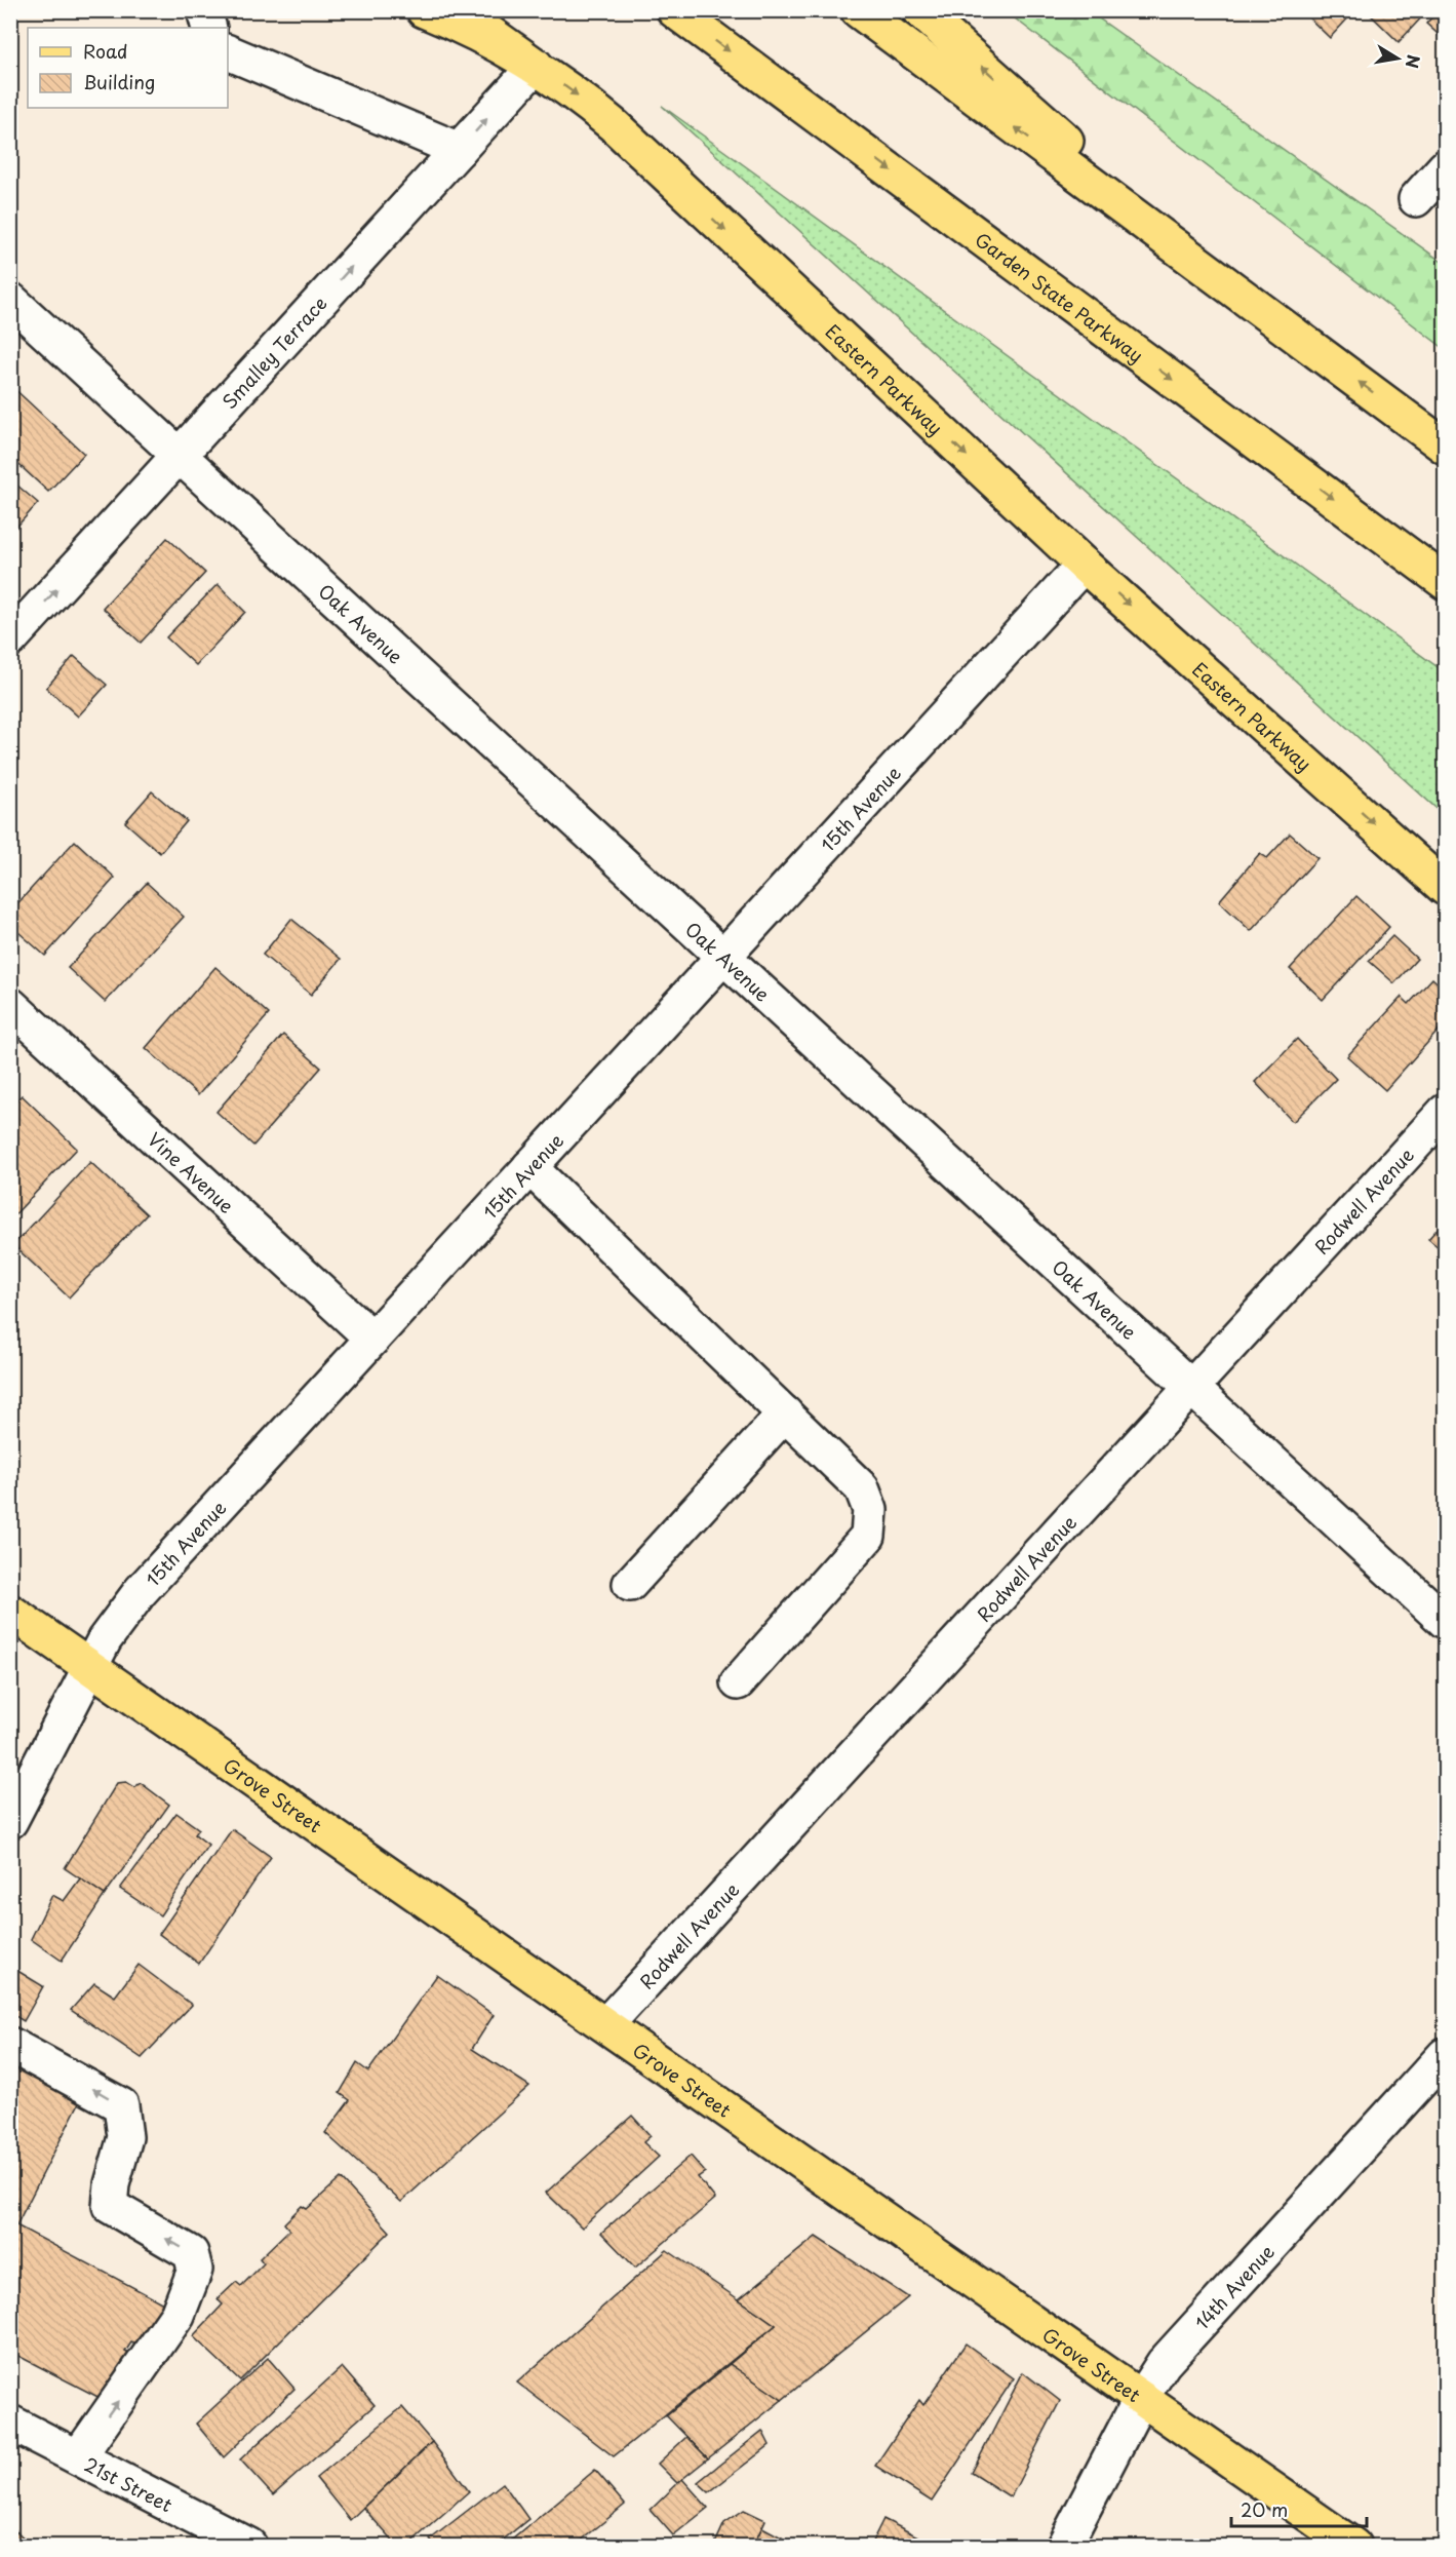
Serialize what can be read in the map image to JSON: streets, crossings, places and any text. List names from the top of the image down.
{
  "streets": {
    "main road": ["Garden State Parkway", "Eastern Parkway", "Grove Street"],
    "street": [
      "Smalley Terrace",
      "Oak Avenue",
      "15th Avenue",
      "Vine Avenue",
      "Rodwell Avenue",
      "14th Avenue",
      "21st Street"
    ]
  },
  "crossings": [
    ["Smalley Terrace", "Eastern Parkway"],
    ["Smalley Terrace", "Oak Avenue"],
    ["Eastern Parkway", "15th Avenue"],
    ["Oak Avenue", "15th Avenue"],
    ["Oak Avenue", "Rodwell Avenue"],
    ["15th Avenue", "Vine Avenue"],
    ["15th Avenue", "Grove Street"],
    ["Rodwell Avenue", "Grove Street"],
    ["Grove Street", "14th Avenue"]
  ],
  "one_way": ["Smalley Terrace"],
  "legend": ["Road", "Building"],
  "scale_bar": "20 m",
  "north": "right"
}
